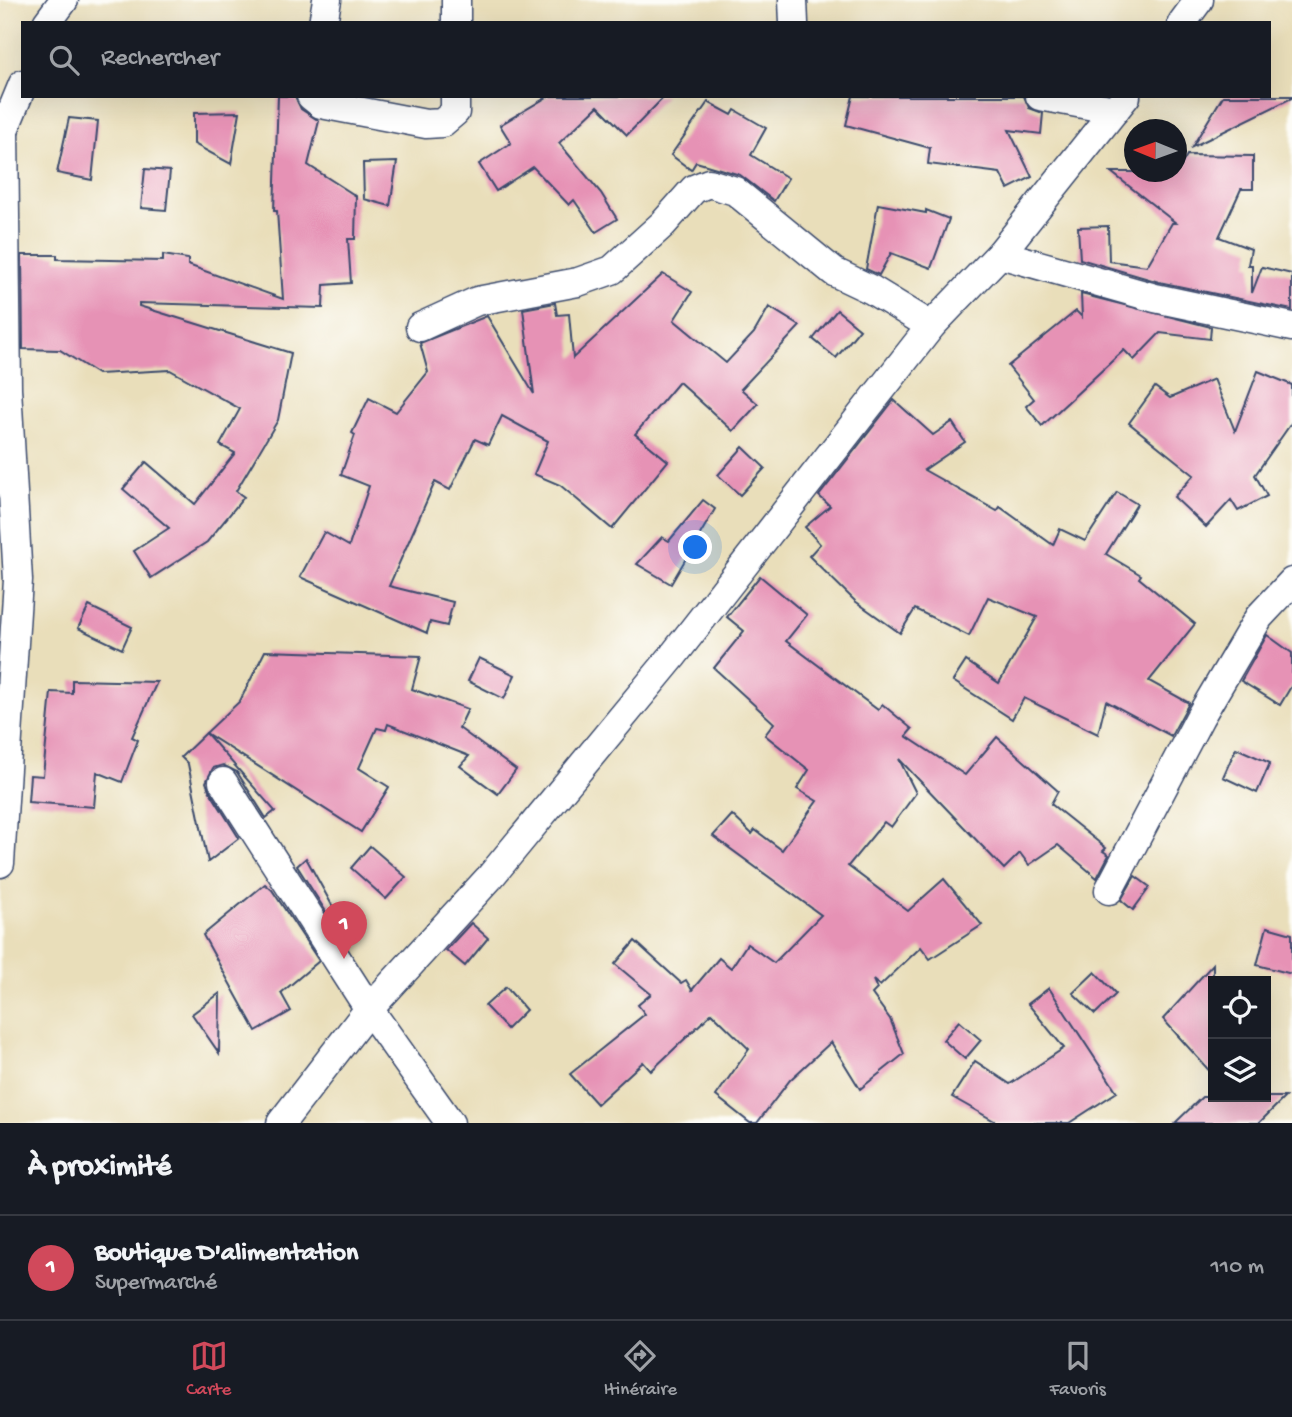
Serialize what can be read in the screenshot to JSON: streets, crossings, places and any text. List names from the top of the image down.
{
  "north": "left",
  "page": {
    "search": "Rechercher",
    "pins": "1",
    "heading": "À proximité",
    "list": [
      {
        "mark": "1",
        "name": "Boutique D'alimentation",
        "note": "Supermarché",
        "value": "110 m"
      }
    ],
    "nav": ["Carte", "Itinéraire", "Favoris"]
  }
}
